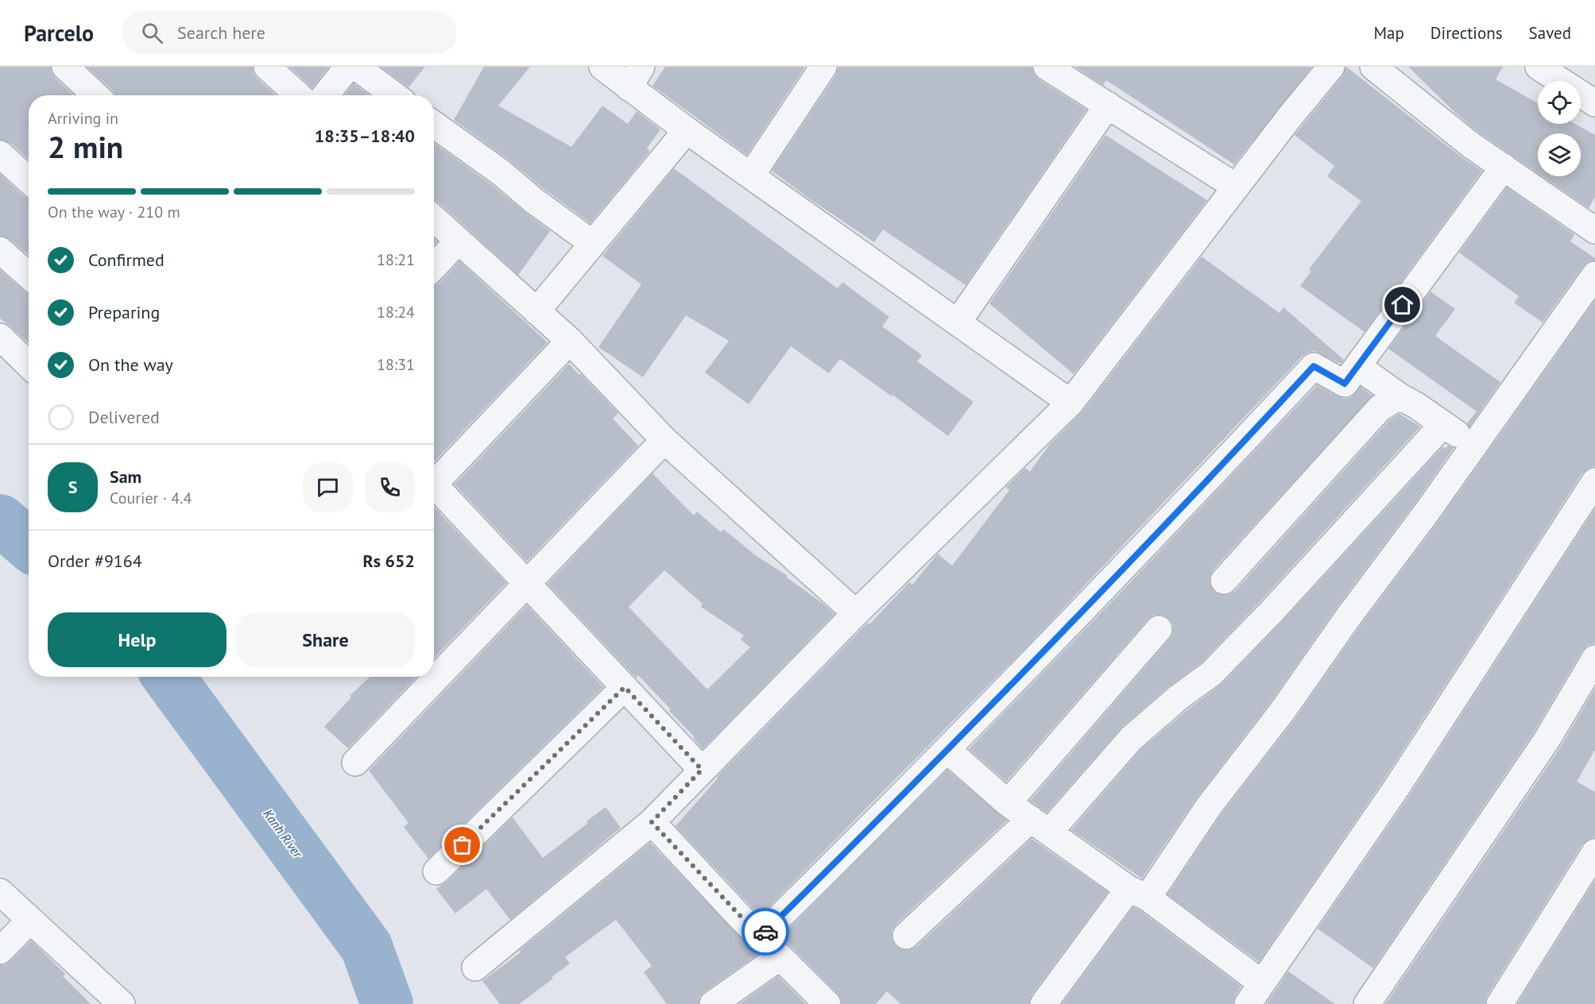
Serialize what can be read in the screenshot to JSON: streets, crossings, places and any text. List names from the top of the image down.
{
  "water": ["Kanh River"],
  "page": {
    "header": "Parcelo",
    "search": "Search here",
    "nav": ["Map", "Directions", "Saved"],
    "heading": ["2 min", "Arriving in", "18:35–18:40"],
    "panel": [
      "Sam",
      "Courier · 4.4",
      "Order #9164",
      "Rs 652"
    ],
    "bar": "On the way · 210 m",
    "list": [
      ["Confirmed", "18:21"],
      ["Preparing", "18:24"],
      ["On the way", "18:31"],
      "Delivered"
    ],
    "round": "S",
    "buttons": ["Help", "Share"]
  }
}
